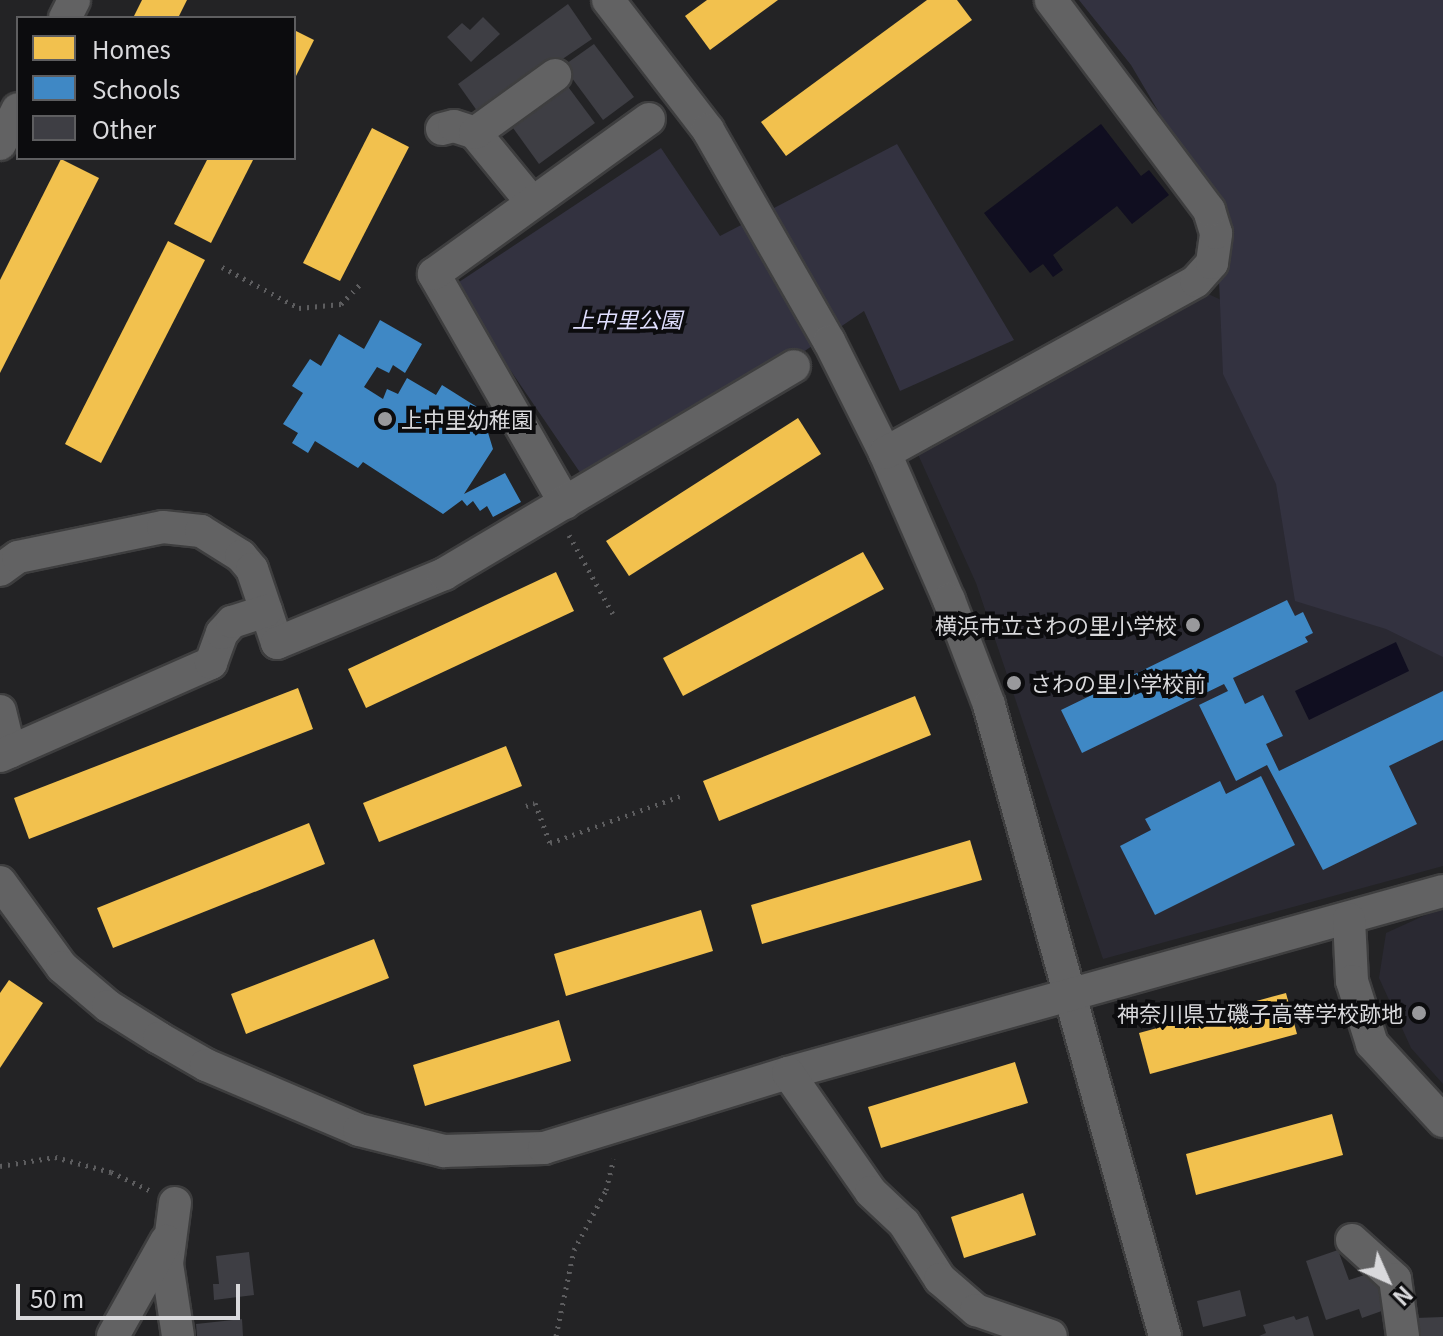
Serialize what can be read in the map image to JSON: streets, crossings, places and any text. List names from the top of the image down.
{
  "parks": ["上中里公園"],
  "places": [
    "上中里幼稚園",
    "横浜市立さわの里小学校",
    "さわの里小学校前",
    "神奈川県立磯子高等学校跡地"
  ],
  "legend": ["Homes", "Schools", "Other"],
  "scale_bar": "50 m",
  "north": "bottom right"
}
